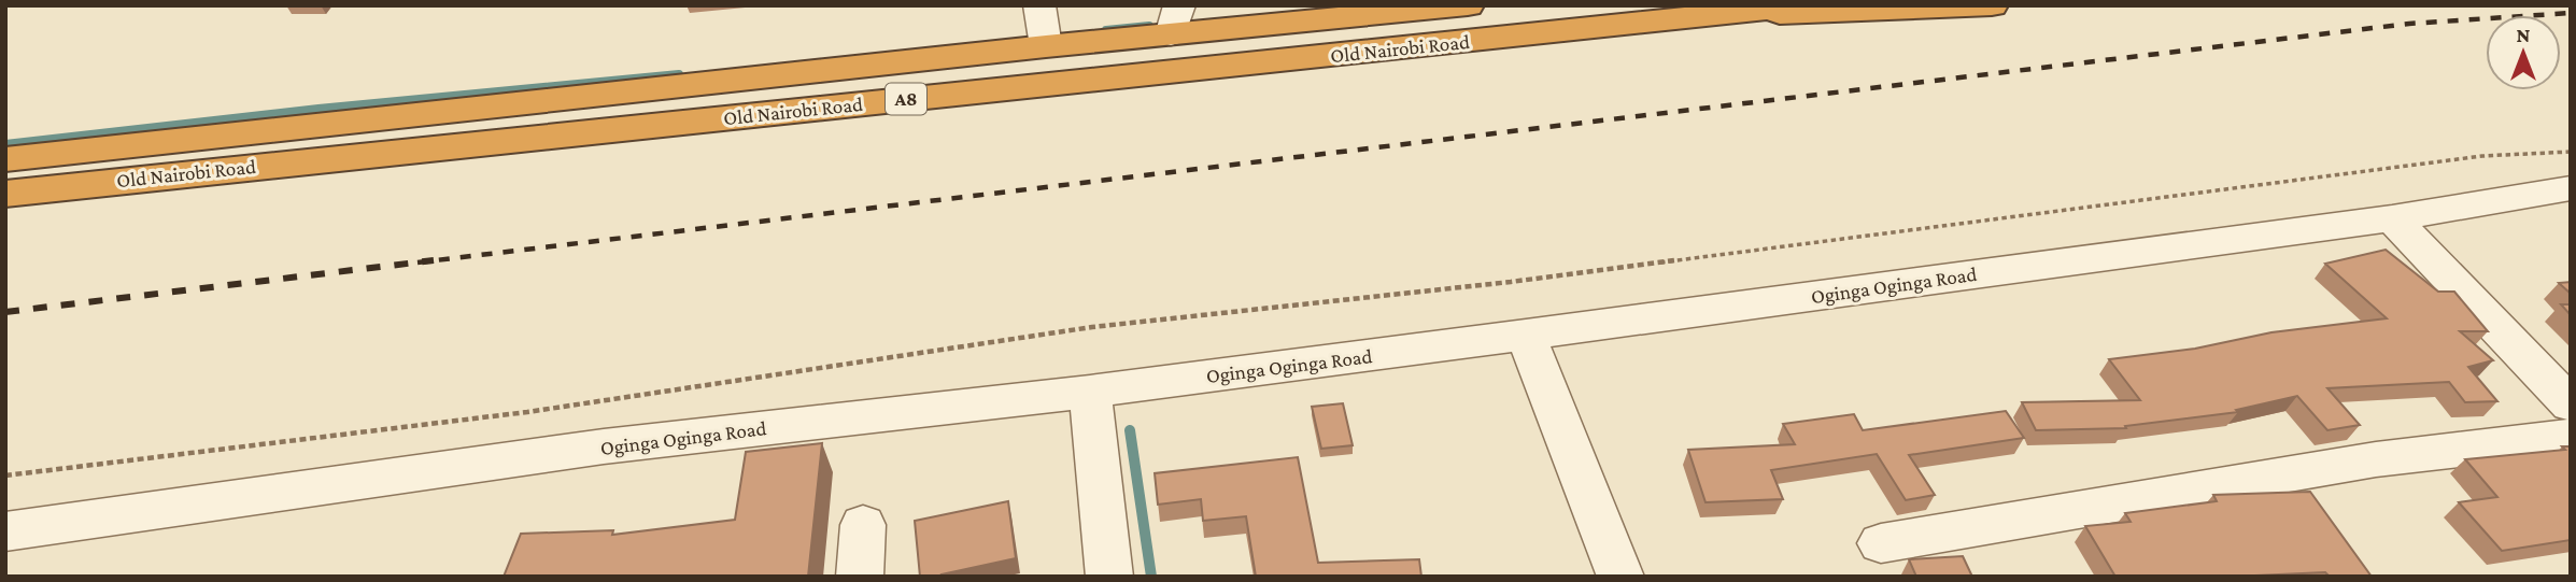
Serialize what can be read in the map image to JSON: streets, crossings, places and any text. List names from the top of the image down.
{
  "streets": {
    "highway": ["Old Nairobi Road", "A8"],
    "street": ["Oginga Oginga Road"]
  },
  "north": "top"
}
